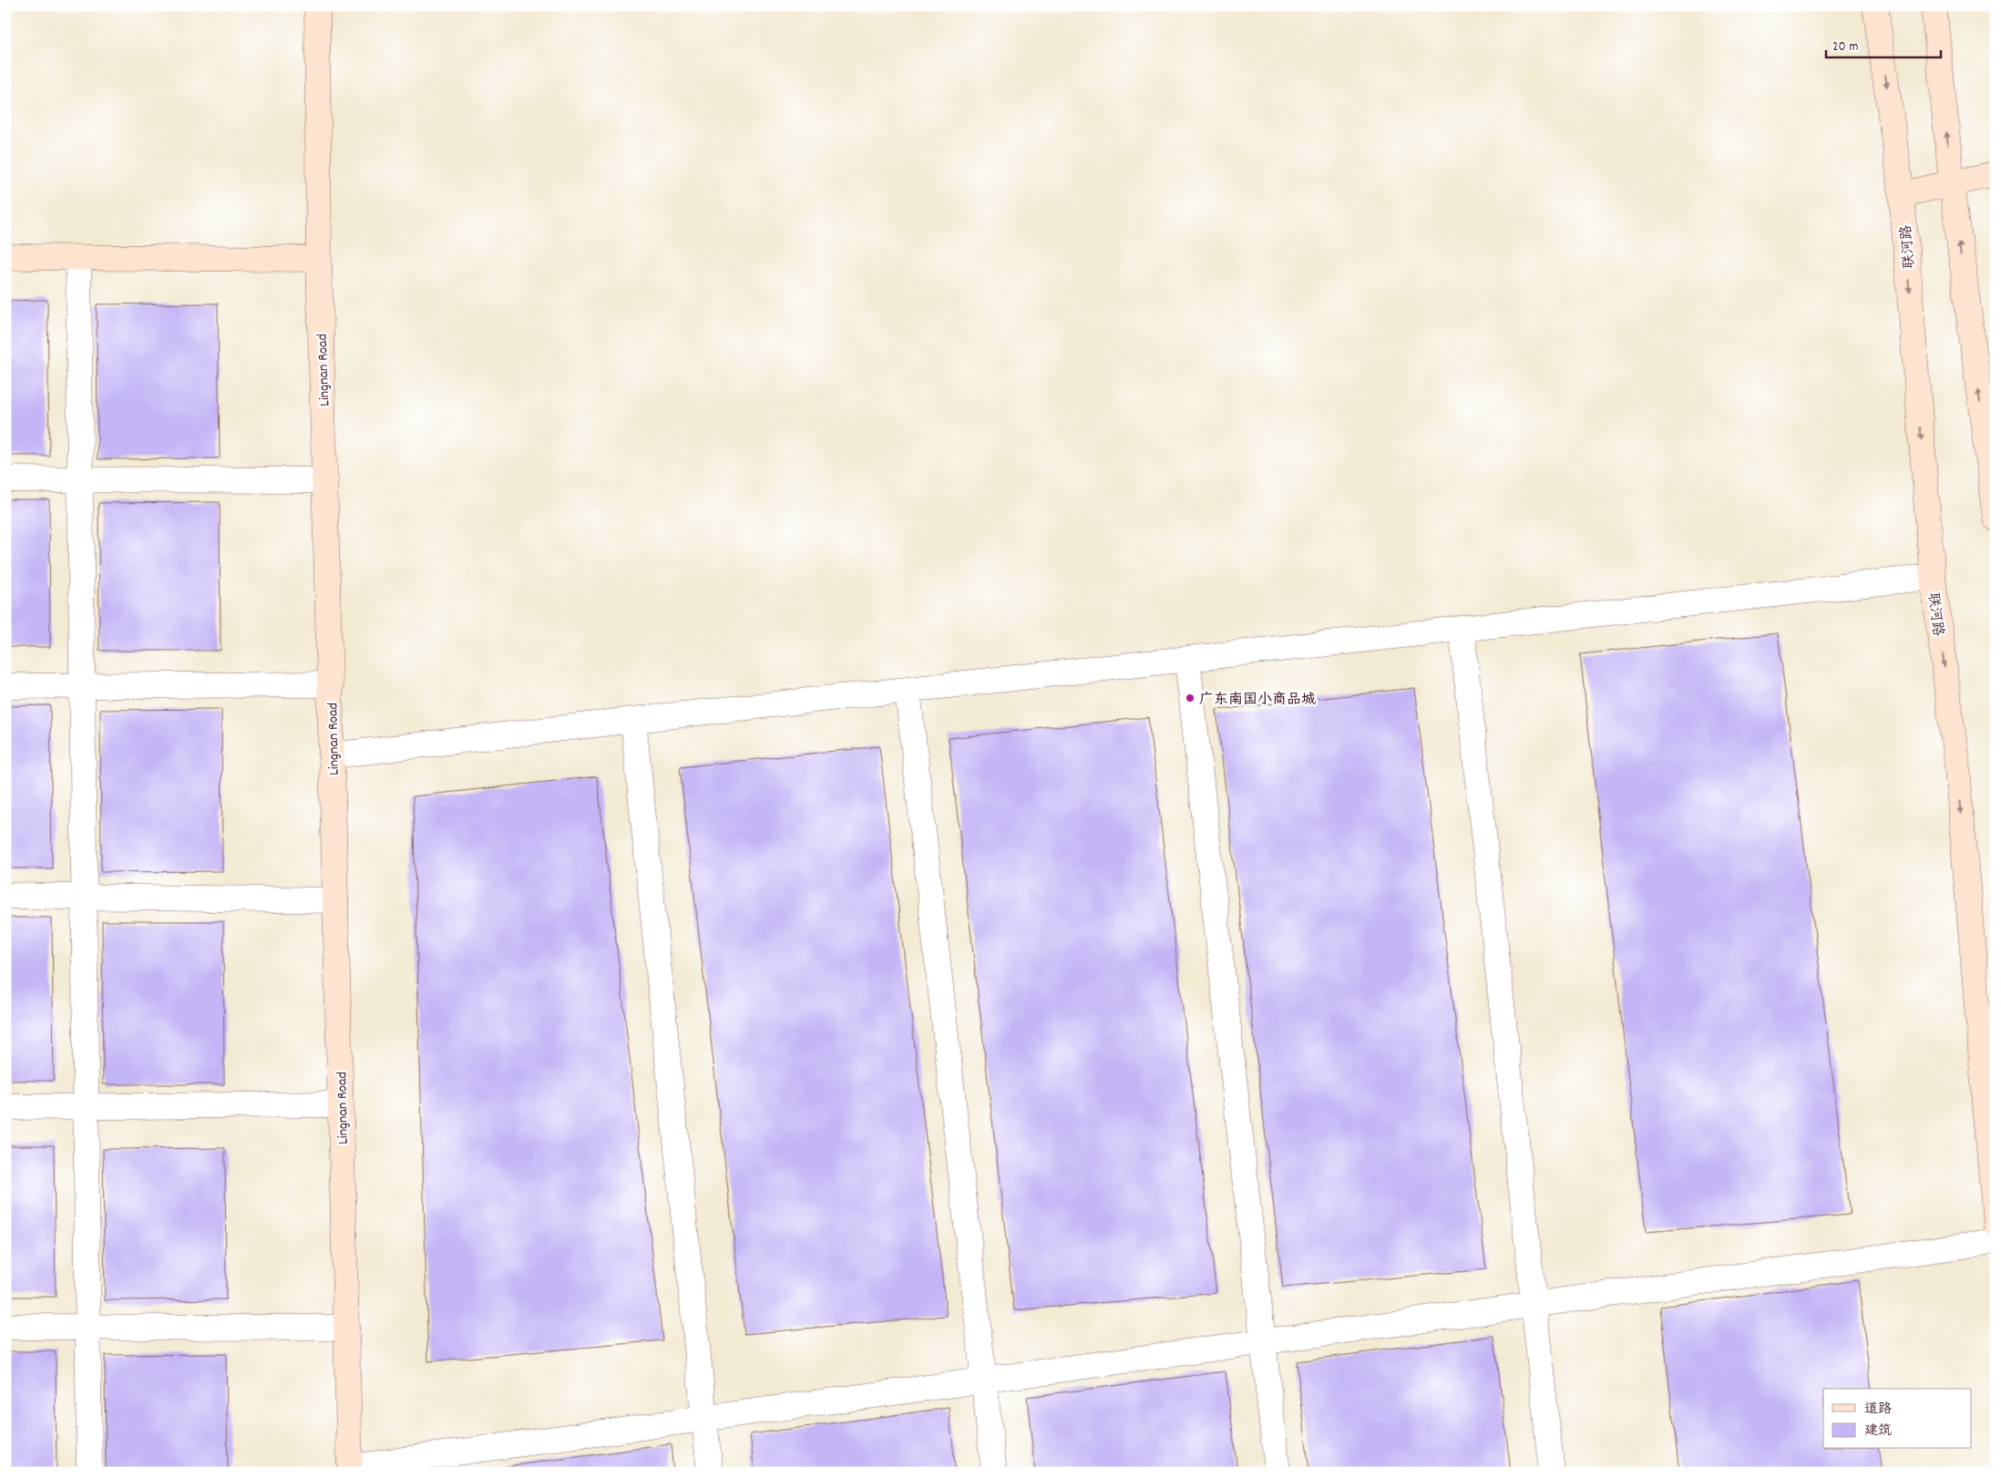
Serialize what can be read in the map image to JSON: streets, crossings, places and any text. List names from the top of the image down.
{
  "streets": {
    "street": ["联河路", "Lingnan Road"]
  },
  "places": ["广东南国小商品城"],
  "legend": ["道路", "建筑"],
  "scale_bar": "20 m"
}
